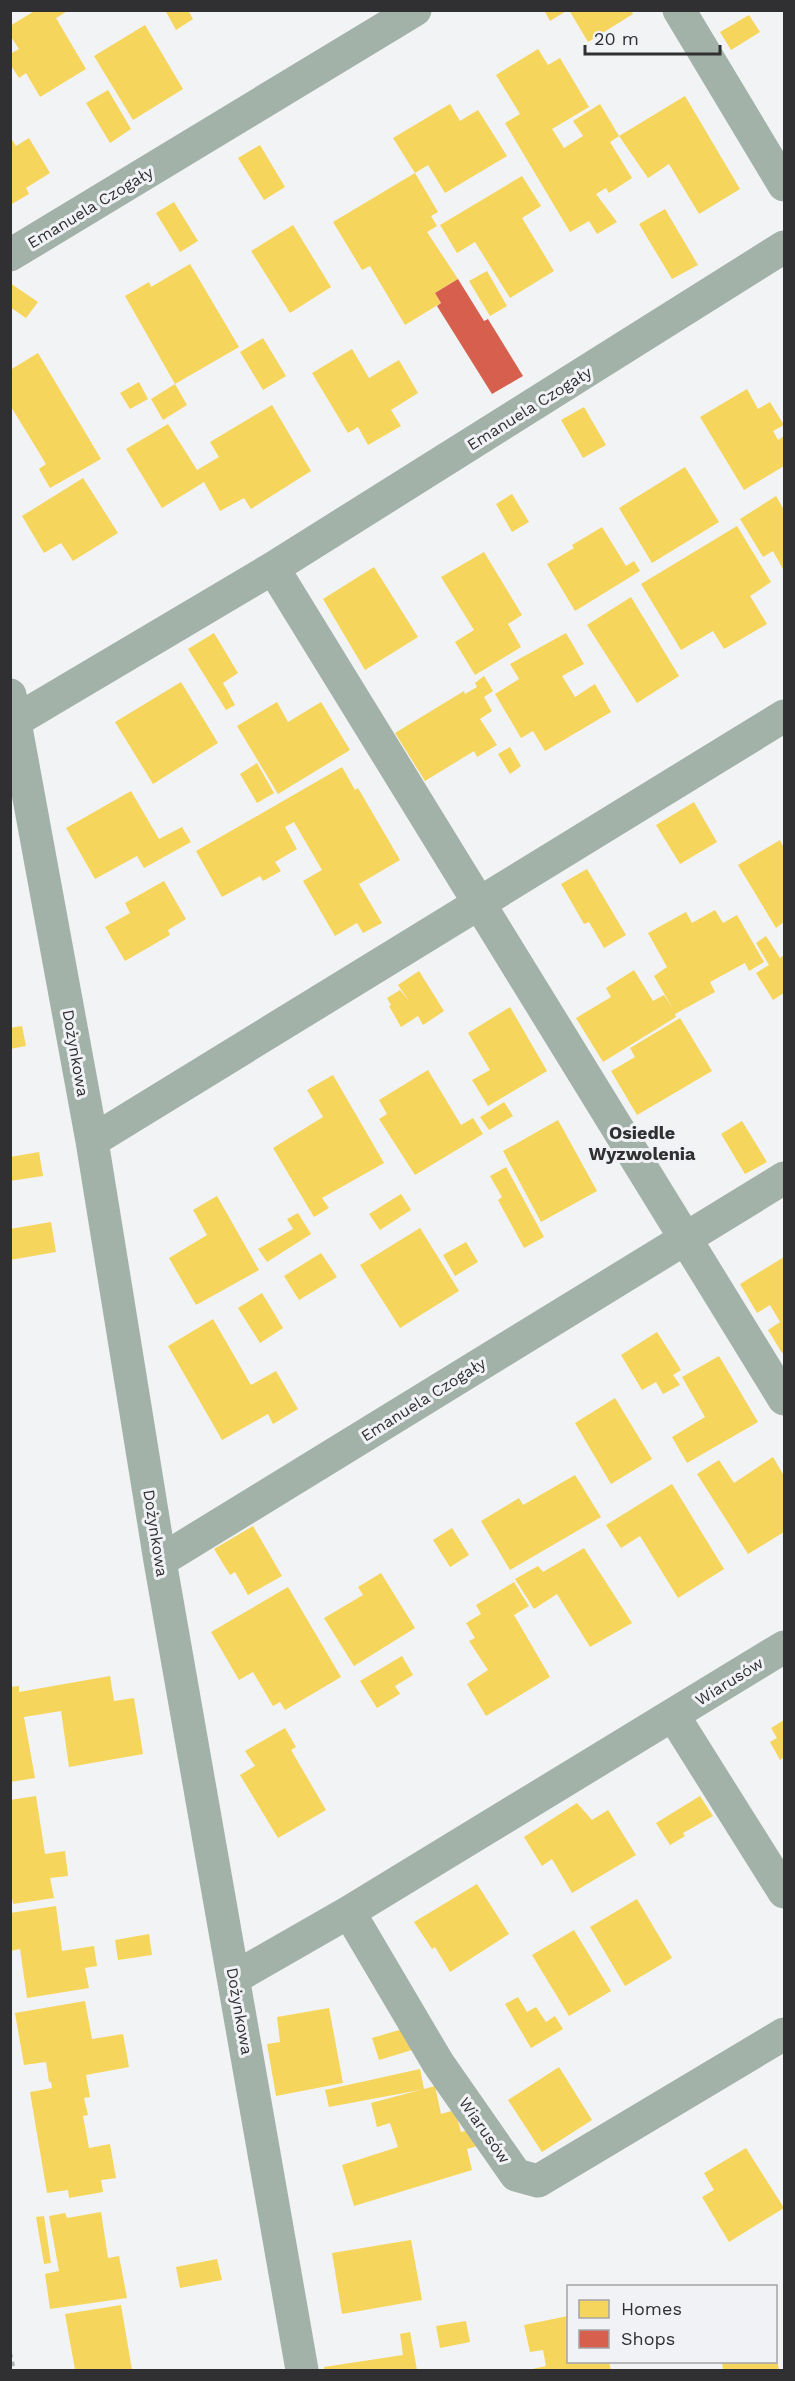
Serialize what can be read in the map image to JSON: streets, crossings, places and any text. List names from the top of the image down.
{
  "streets": {
    "street": ["Emanuela Czogały", "Dożynkowa", "Wiarusów"]
  },
  "crossings": [
    ["Emanuela Czogały", "Dożynkowa"],
    ["Dożynkowa", "Wiarusów"]
  ],
  "districts": ["Osiedle Wyzwolenia"],
  "legend": ["Homes", "Shops"],
  "scale_bar": "20 m"
}
